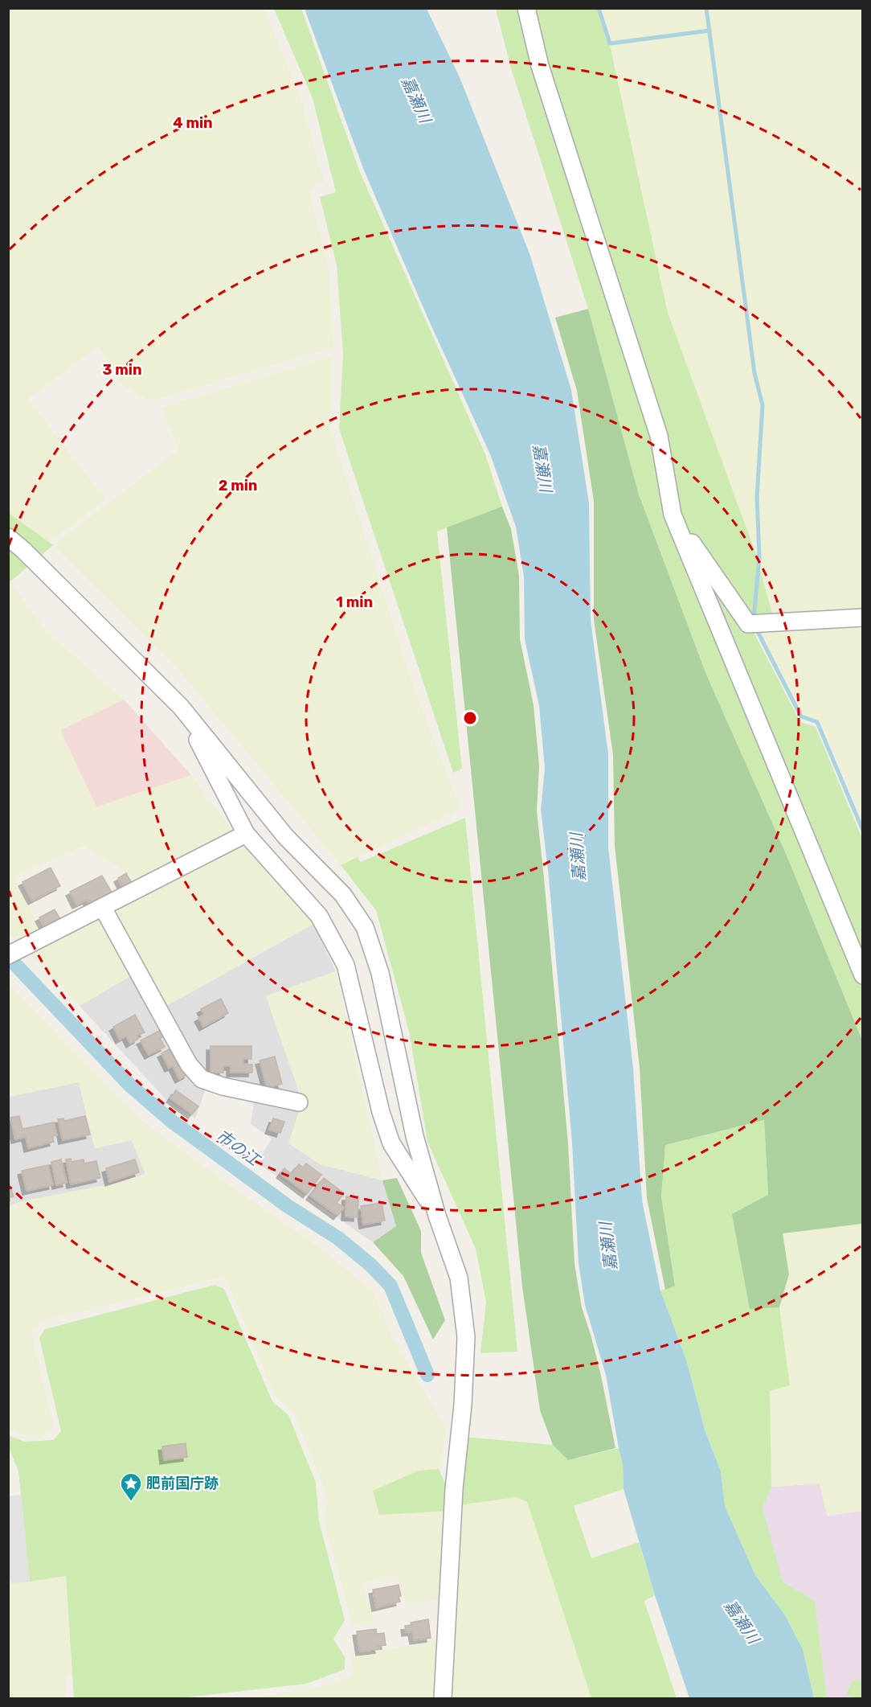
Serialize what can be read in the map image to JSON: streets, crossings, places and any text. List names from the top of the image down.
{
  "water": ["嘉瀬川", "市の江"],
  "places": {
    "place": ["肥前国庁跡"]
  },
  "rings": [
    "4 min",
    "3 min",
    "2 min",
    "1 min"
  ]
}
